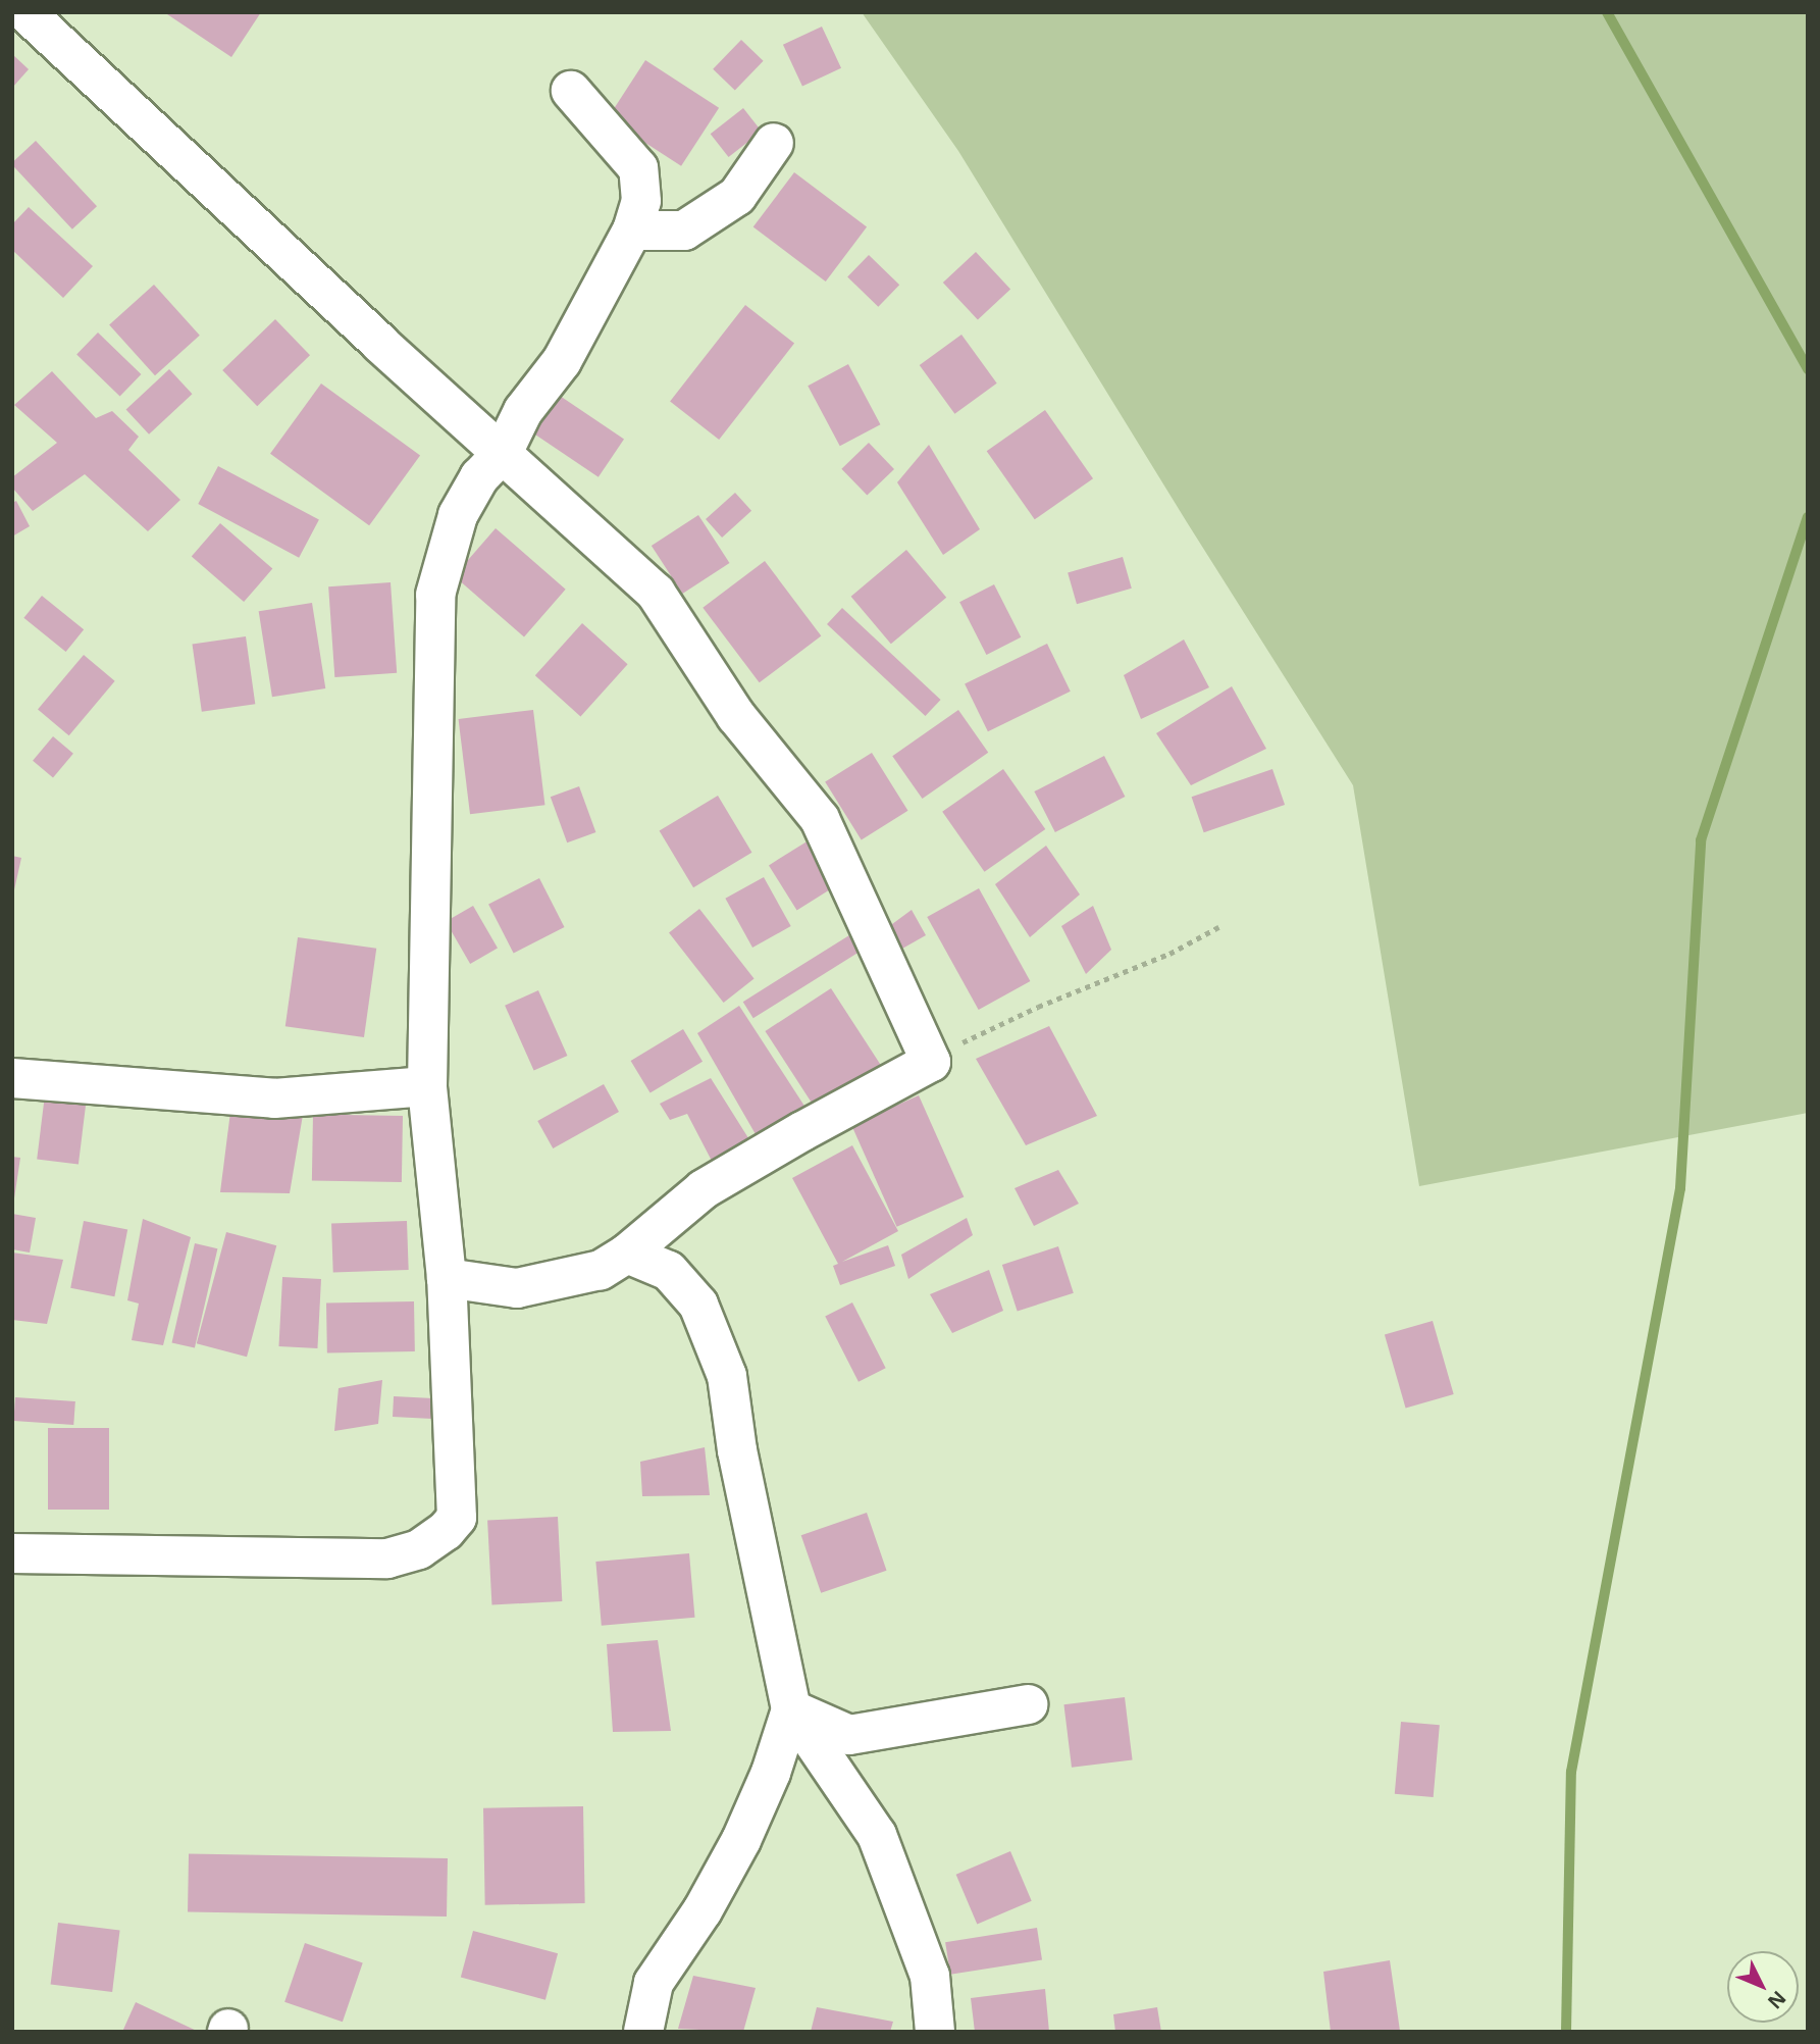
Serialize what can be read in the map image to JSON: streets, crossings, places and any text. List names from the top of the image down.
{
  "north": "bottom right"
}
